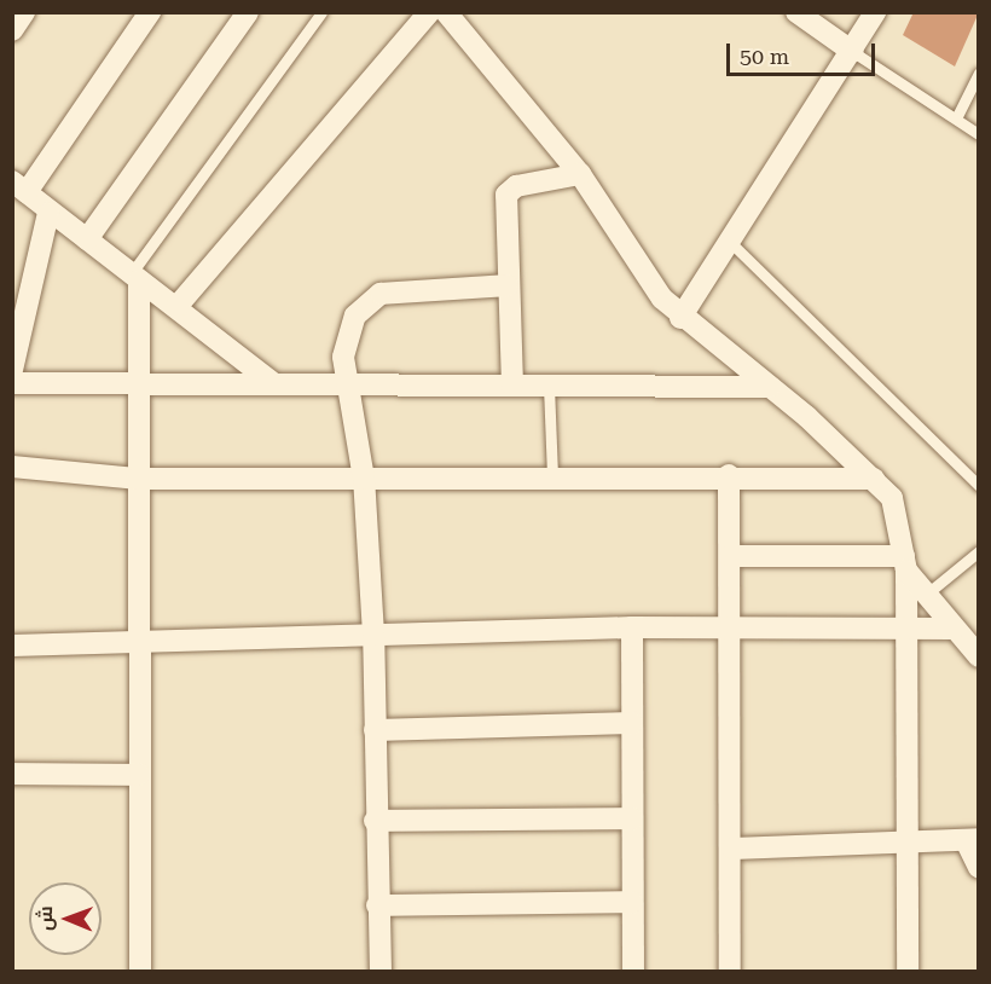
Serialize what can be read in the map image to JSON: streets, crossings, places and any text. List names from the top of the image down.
{
  "scale_bar": "50 m",
  "north": "left"
}
